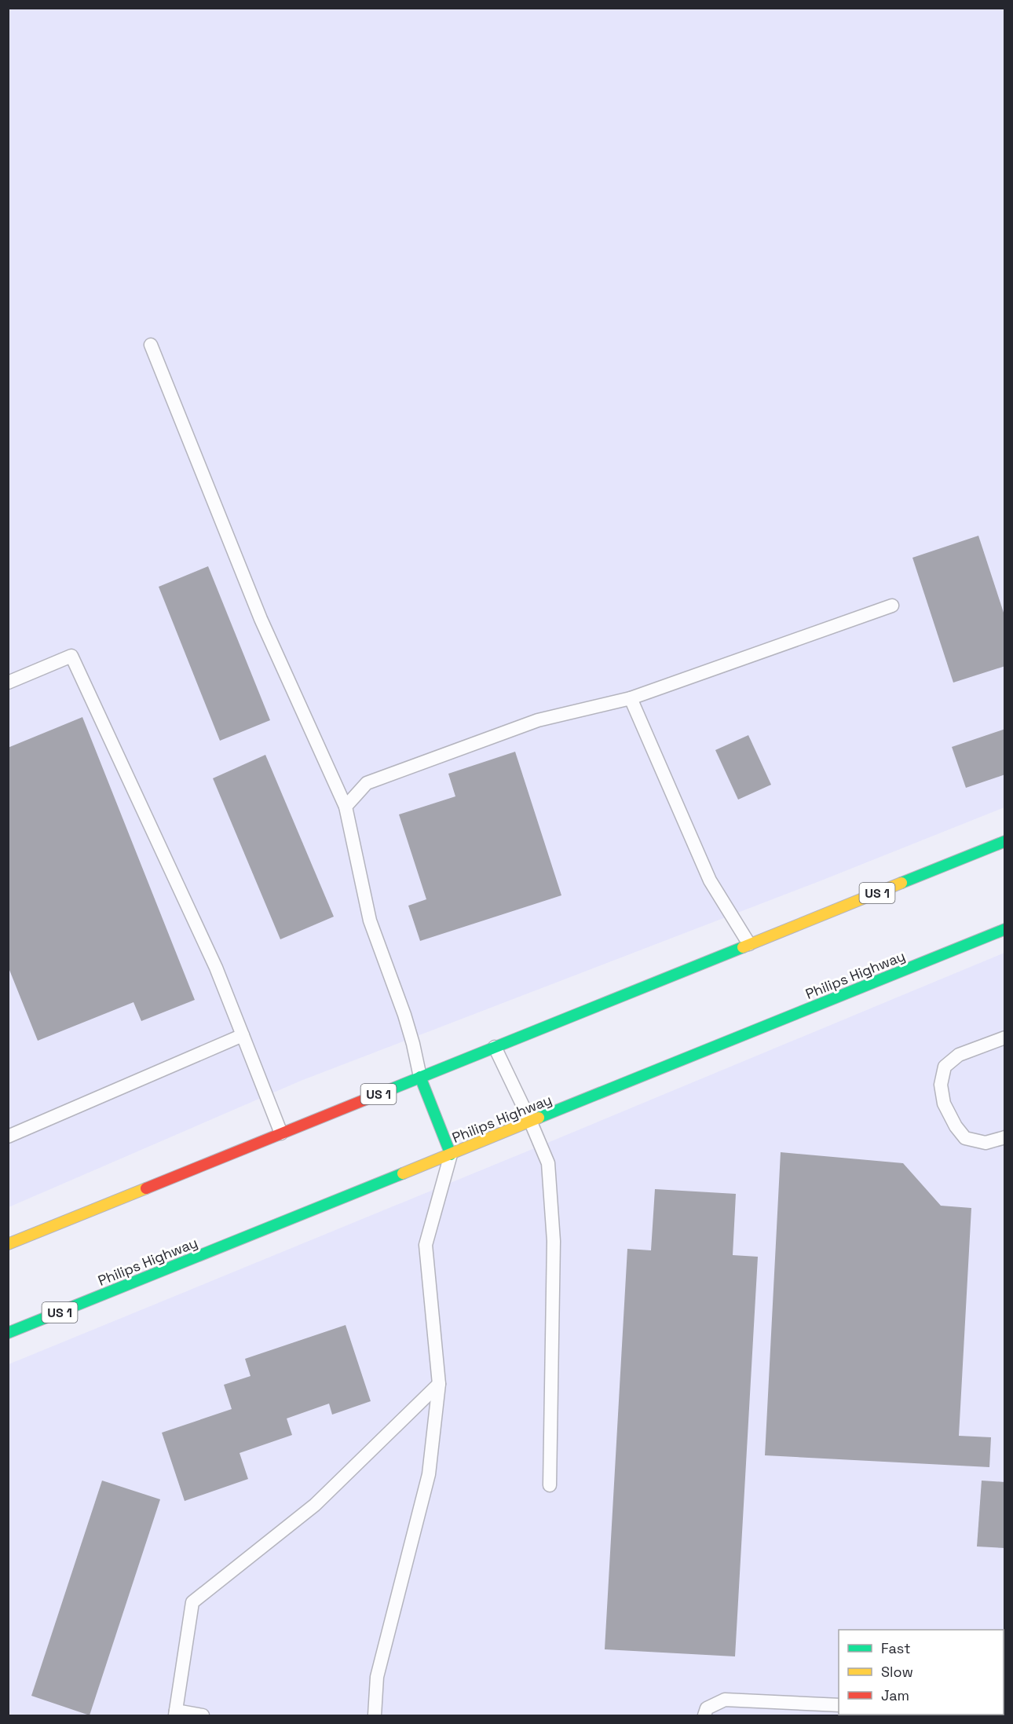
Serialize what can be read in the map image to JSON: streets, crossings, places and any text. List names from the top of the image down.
{
  "streets": {
    "main road": ["US 1", "Philips Highway"]
  },
  "legend": ["Fast", "Slow", "Jam"]
}
